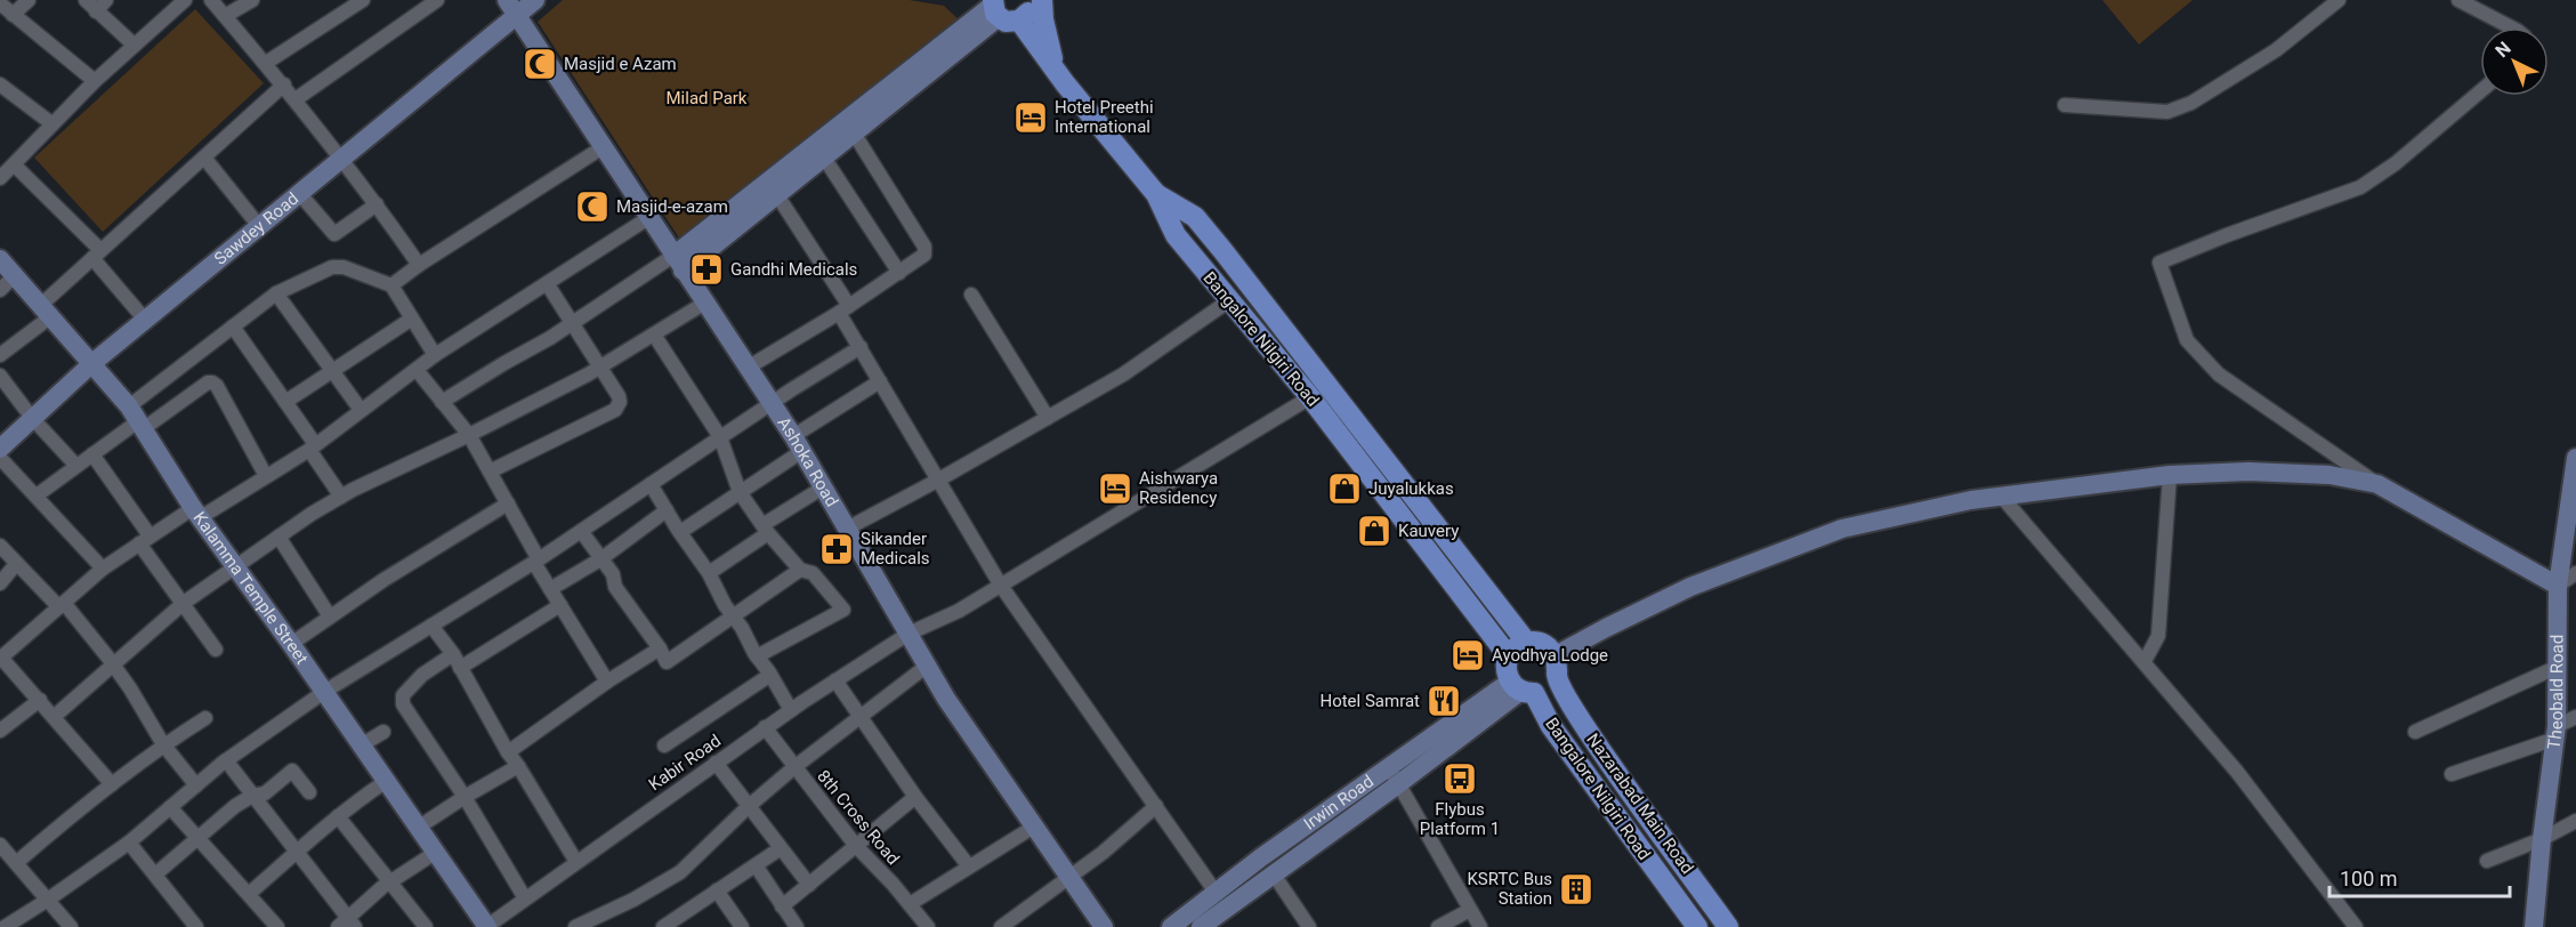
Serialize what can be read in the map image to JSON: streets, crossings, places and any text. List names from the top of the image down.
{
  "streets": {
    "main road": ["Bangalore Nilgiri Road", "Nazarabad Main Road"],
    "street": [
      "Sawdey Road",
      "Ashoka Road",
      "Kalamma Temple Street",
      "Theobald Road",
      "Kabir Road",
      "Irwin Road",
      "8th Cross Road"
    ]
  },
  "crossings": [
    ["Sawdey Road", "Ashoka Road"],
    ["Sawdey Road", "Kalamma Temple Street"],
    ["Bangalore Nilgiri Road", "Kabir Road"],
    ["Bangalore Nilgiri Road", "Irwin Road"],
    ["Ashoka Road", "Kabir Road"],
    ["Kalamma Temple Street", "Kabir Road"],
    ["Kabir Road", "8th Cross Road"]
  ],
  "parks": ["Milad Park"],
  "places": {
    "mosque": ["Masjid e Azam", "Masjid-e-azam"],
    "hotel": ["Hotel Preethi International", "Aishwarya Residency", "Ayodhya Lodge"],
    "pharmacy": ["Gandhi Medicals", "Sikander Medicals"],
    "shop": ["Juyalukkas", "Kauvery"],
    "restaurant": ["Hotel Samrat"],
    "bus stop": ["Flybus Platform 1"],
    "building": ["KSRTC Bus Station"]
  },
  "scale_bar": "100 m",
  "north": "top left"
}
